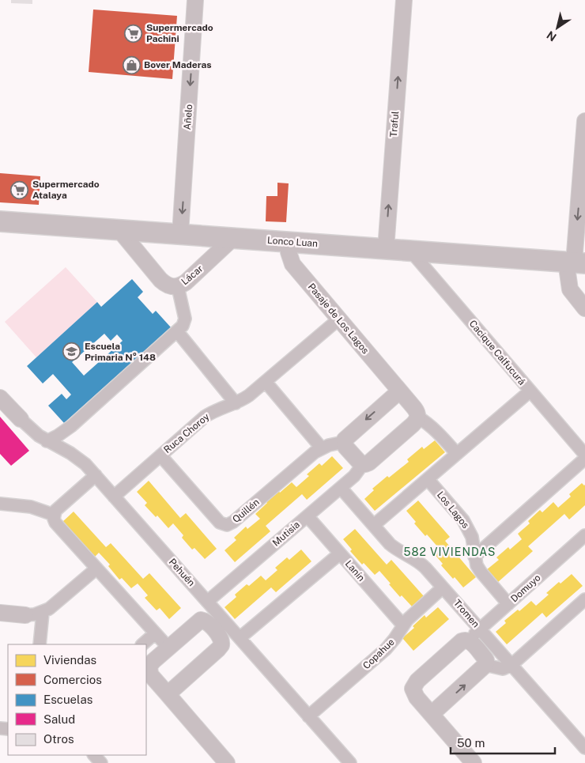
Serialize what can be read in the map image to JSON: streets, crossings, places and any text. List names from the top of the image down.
{
  "streets": {
    "street": [
      "Añelo",
      "Traful",
      "Lonco Luan",
      "Lácar",
      "Pasaje de Los Lagos",
      "Cacique Calfucurá",
      "Ruca Choroy",
      "Los Lagos",
      "Quillén",
      "Mutisia",
      "Lanín",
      "Pehuén",
      "Domuyo",
      "Tromen",
      "Copahue"
    ]
  },
  "crossings": [
    ["Añelo", "Lonco Luan"],
    ["Traful", "Lonco Luan"],
    ["Lonco Luan", "Lácar"],
    ["Lonco Luan", "Pasaje de Los Lagos"],
    ["Lonco Luan", "Cacique Calfucurá"],
    ["Pasaje de Los Lagos", "Ruca Choroy"],
    ["Ruca Choroy", "Quillén"],
    ["Ruca Choroy", "Pehuén"],
    ["Los Lagos", "Domuyo"],
    ["Mutisia", "Lanín"],
    ["Mutisia", "Pehuén"],
    ["Mutisia", "Tromen"],
    ["Lanín", "Copahue"],
    ["Pehuén", "Copahue"],
    ["Domuyo", "Tromen"],
    ["Tromen", "Copahue"]
  ],
  "one_way": ["Añelo", "Traful"],
  "districts": ["582 VIVIENDAS"],
  "places": {
    "supermarket": ["Supermercado Pachini", "Supermercado Atalaya"],
    "shop": ["Bover Maderas"],
    "school or university": ["Escuela Primaria N° 148"]
  },
  "legend": [
    "Viviendas",
    "Comercios",
    "Escuelas",
    "Salud",
    "Otros"
  ],
  "scale_bar": "50 m",
  "north": "bottom left"
}
